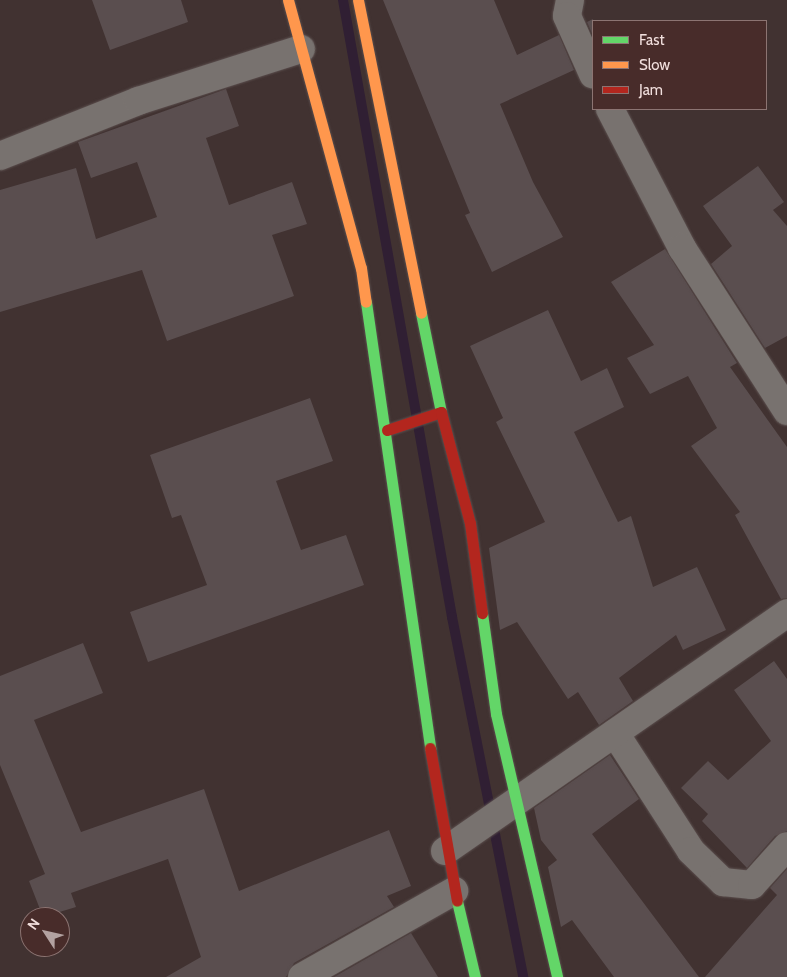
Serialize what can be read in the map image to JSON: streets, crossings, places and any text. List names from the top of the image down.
{
  "legend": ["Fast", "Slow", "Jam"],
  "north": "top left"
}
